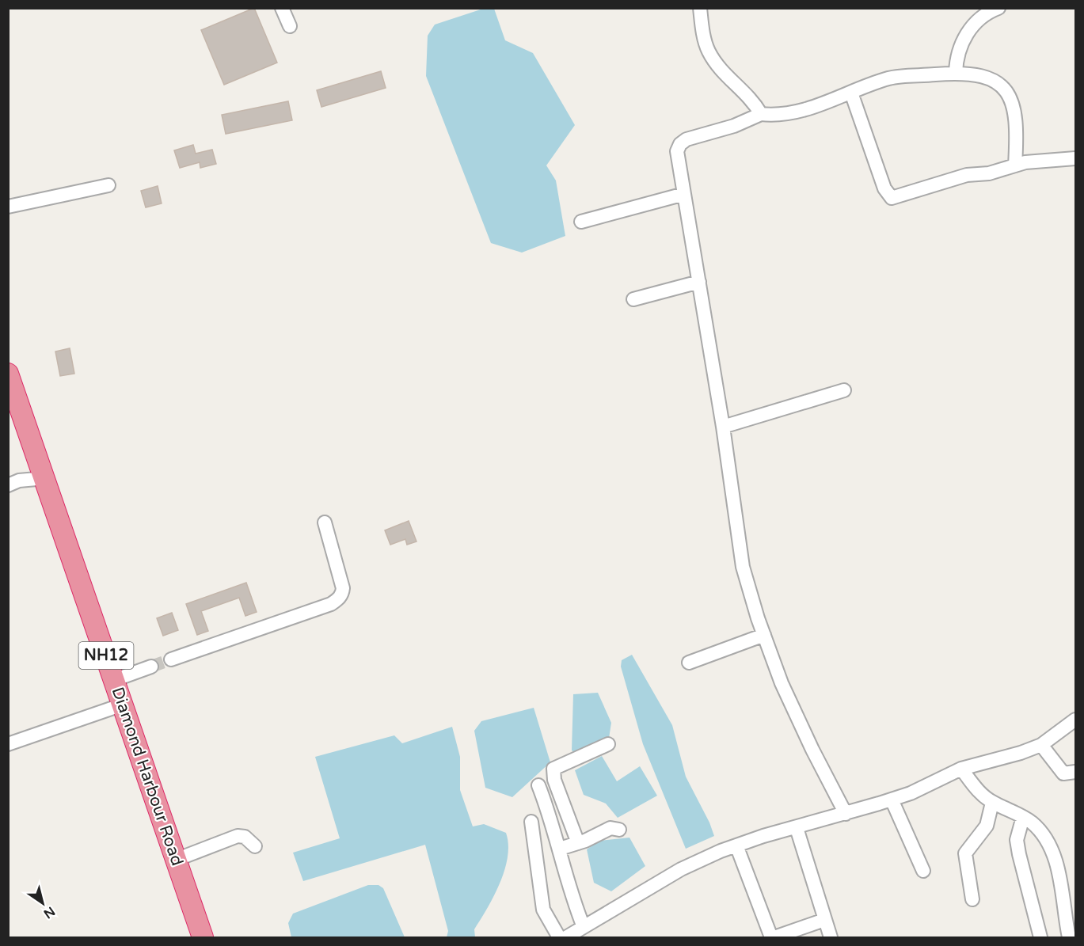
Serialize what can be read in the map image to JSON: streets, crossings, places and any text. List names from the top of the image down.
{
  "streets": {
    "highway": ["NH12", "Diamond Harbour Road"]
  },
  "north": "bottom right"
}
